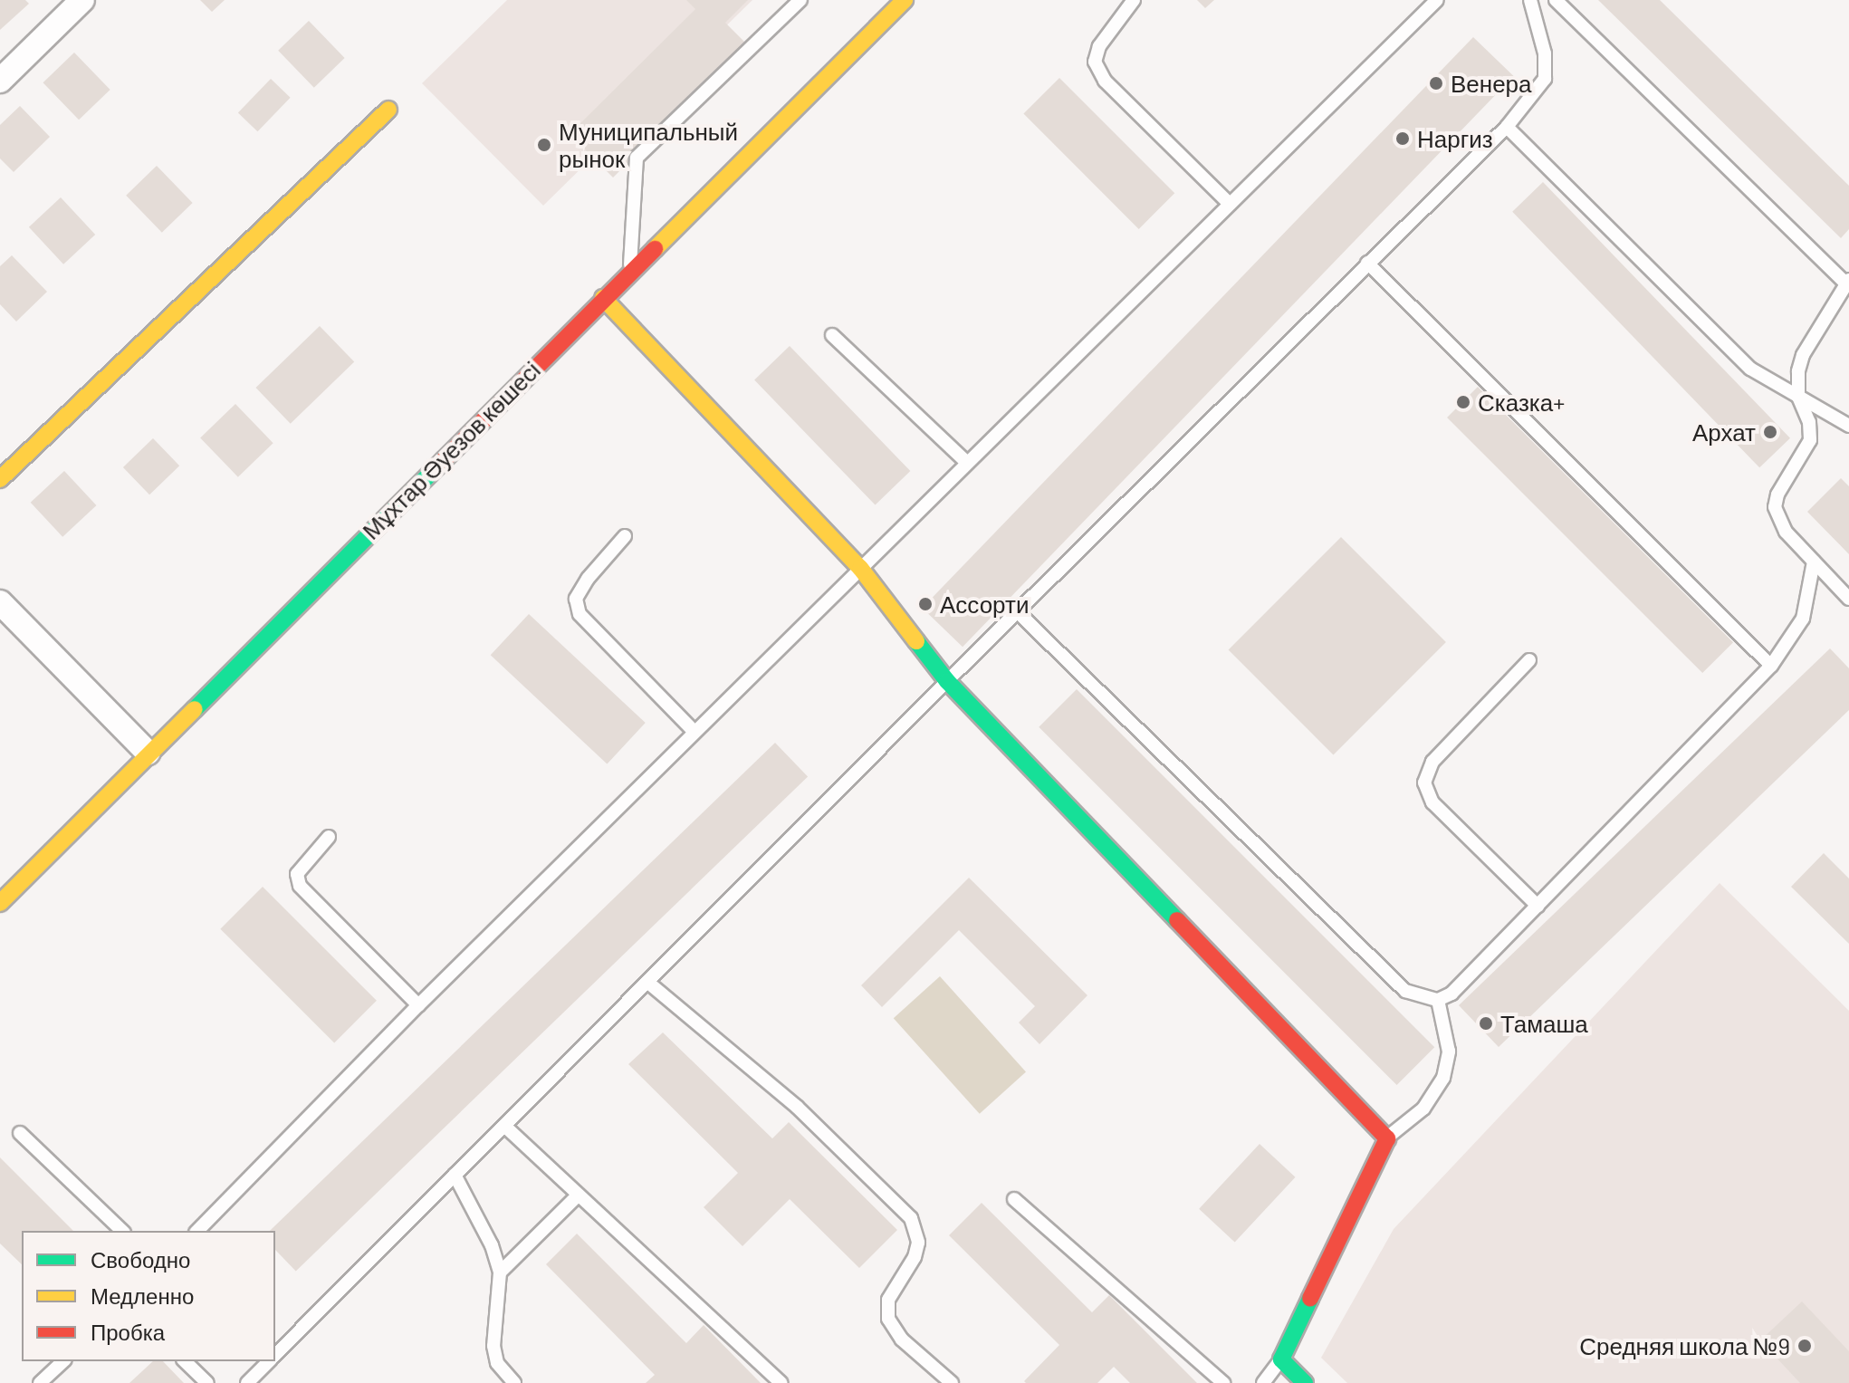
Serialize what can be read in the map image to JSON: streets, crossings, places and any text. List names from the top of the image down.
{
  "streets": {
    "street": ["Мұхтар Әуезов көшесі"]
  },
  "places": [
    "Венера",
    "Наргиз",
    "Муниципальный рынок",
    "Сказка+",
    "Архат",
    "Ассорти",
    "Тамаша",
    "Средняя школа №9"
  ],
  "legend": ["Свободно", "Медленно", "Пробка"]
}
